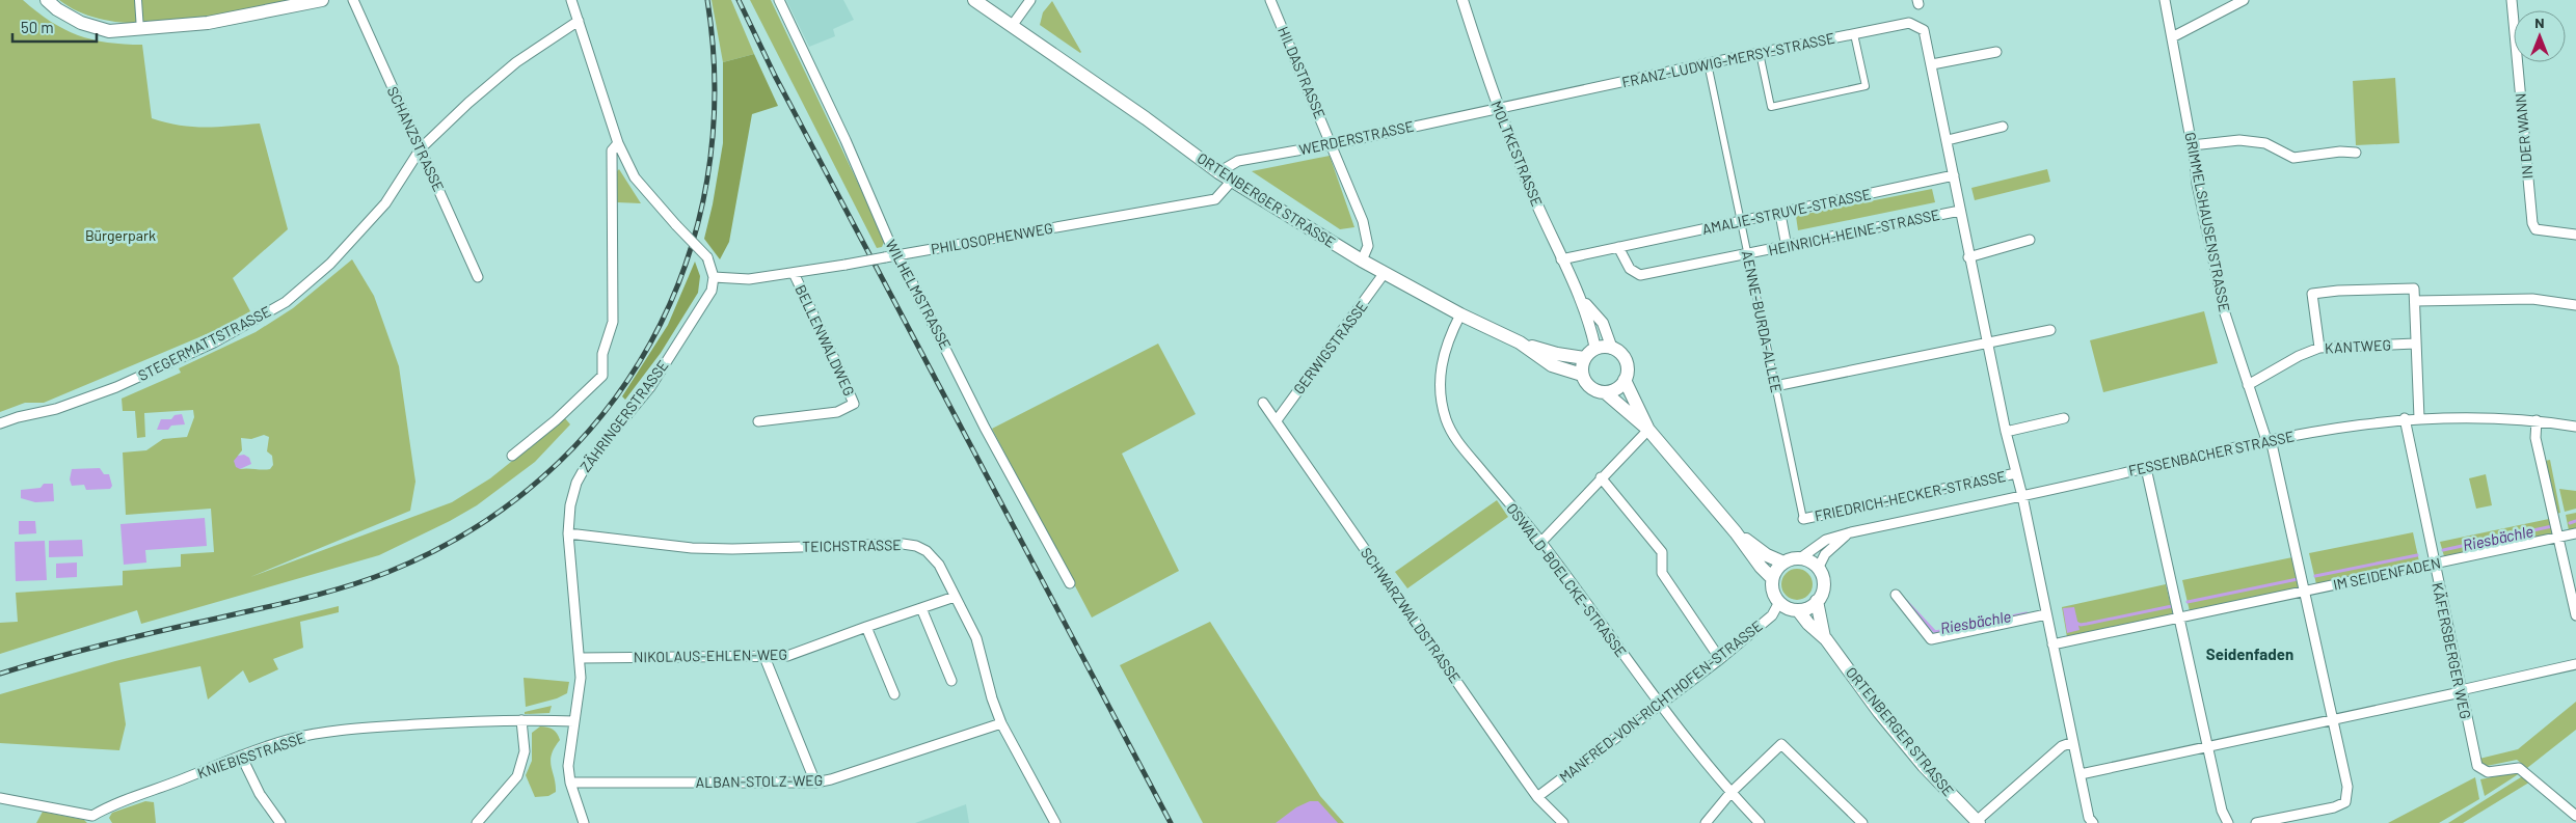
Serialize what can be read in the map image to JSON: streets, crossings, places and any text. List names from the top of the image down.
{
  "streets": {
    "main road": ["ORTENBERGER STRASSE"],
    "street": [
      "FRANZ-LUDWIG-MERSY-STRASSE",
      "HILDASTRASSE",
      "IN DER WANN",
      "WERDERSTRASSE",
      "SCHANZSTRASSE",
      "MOLTKESTRASSE",
      "AMALIE-STRUVE-STRASSE",
      "GRIMMELSHAUSENSTRASSE",
      "HEINRICH-HEINE-STRASSE",
      "PHILOSOPHENWEG",
      "WILHELMSTRASSE",
      "AENNE-BURDA-ALLEE",
      "BELLENWALDWEG",
      "STEGERMATTSTRASSE",
      "KANTWEG",
      "GERWIGSTRASSE",
      "ZÄHRINGERSTRASSE",
      "FESSENBACHER STRASSE",
      "FRIEDRICH-HECKER-STRASSE",
      "TEICHSTRASSE",
      "IM SEIDENFADEN",
      "OSWALD-BOELCKE-STRASSE",
      "SCHWARZWALDSTRASSE",
      "KÄFERSBERGER WEG",
      "NIKOLAUS-EHLEN-WEG",
      "MANFRED-VON-RICHTHOFEN-STRASSE",
      "KNIEBISSTRASSE",
      "ALBAN-STOLZ-WEG"
    ]
  },
  "crossings": [
    ["FRANZ-LUDWIG-MERSY-STRASSE", "WERDERSTRASSE"],
    ["FRANZ-LUDWIG-MERSY-STRASSE", "MOLTKESTRASSE"],
    ["FRANZ-LUDWIG-MERSY-STRASSE", "AMALIE-STRUVE-STRASSE"],
    ["FRANZ-LUDWIG-MERSY-STRASSE", "HEINRICH-HEINE-STRASSE"],
    ["FRANZ-LUDWIG-MERSY-STRASSE", "AENNE-BURDA-ALLEE"],
    ["FRANZ-LUDWIG-MERSY-STRASSE", "FESSENBACHER STRASSE"],
    ["FRANZ-LUDWIG-MERSY-STRASSE", "FRIEDRICH-HECKER-STRASSE"],
    ["FRANZ-LUDWIG-MERSY-STRASSE", "IM SEIDENFADEN"],
    ["HILDASTRASSE", "WERDERSTRASSE"],
    ["HILDASTRASSE", "ORTENBERGER STRASSE"],
    ["WERDERSTRASSE", "MOLTKESTRASSE"],
    ["WERDERSTRASSE", "ORTENBERGER STRASSE"],
    ["SCHANZSTRASSE", "STEGERMATTSTRASSE"],
    ["MOLTKESTRASSE", "ORTENBERGER STRASSE"],
    ["MOLTKESTRASSE", "AMALIE-STRUVE-STRASSE"],
    ["ORTENBERGER STRASSE", "PHILOSOPHENWEG"],
    ["ORTENBERGER STRASSE", "GERWIGSTRASSE"],
    ["ORTENBERGER STRASSE", "FESSENBACHER STRASSE"],
    ["ORTENBERGER STRASSE", "OSWALD-BOELCKE-STRASSE"],
    ["ORTENBERGER STRASSE", "MANFRED-VON-RICHTHOFEN-STRASSE"],
    ["AMALIE-STRUVE-STRASSE", "AENNE-BURDA-ALLEE"],
    ["GRIMMELSHAUSENSTRASSE", "KANTWEG"],
    ["GRIMMELSHAUSENSTRASSE", "FESSENBACHER STRASSE"],
    ["HEINRICH-HEINE-STRASSE", "AENNE-BURDA-ALLEE"],
    ["PHILOSOPHENWEG", "WILHELMSTRASSE"],
    ["PHILOSOPHENWEG", "BELLENWALDWEG"],
    ["PHILOSOPHENWEG", "ZÄHRINGERSTRASSE"],
    ["AENNE-BURDA-ALLEE", "FRIEDRICH-HECKER-STRASSE"],
    ["GERWIGSTRASSE", "SCHWARZWALDSTRASSE"],
    ["ZÄHRINGERSTRASSE", "TEICHSTRASSE"],
    ["ZÄHRINGERSTRASSE", "NIKOLAUS-EHLEN-WEG"],
    ["ZÄHRINGERSTRASSE", "KNIEBISSTRASSE"],
    ["ZÄHRINGERSTRASSE", "ALBAN-STOLZ-WEG"],
    ["FESSENBACHER STRASSE", "KÄFERSBERGER WEG"],
    ["FESSENBACHER STRASSE", "MANFRED-VON-RICHTHOFEN-STRASSE"],
    ["TEICHSTRASSE", "NIKOLAUS-EHLEN-WEG"],
    ["TEICHSTRASSE", "ALBAN-STOLZ-WEG"],
    ["IM SEIDENFADEN", "KÄFERSBERGER WEG"],
    ["OSWALD-BOELCKE-STRASSE", "MANFRED-VON-RICHTHOFEN-STRASSE"],
    ["SCHWARZWALDSTRASSE", "MANFRED-VON-RICHTHOFEN-STRASSE"]
  ],
  "districts": ["Seidenfaden"],
  "water": ["Riesbächle"],
  "parks": ["Bürgerpark"],
  "scale_bar": "50 m",
  "north": "top"
}
